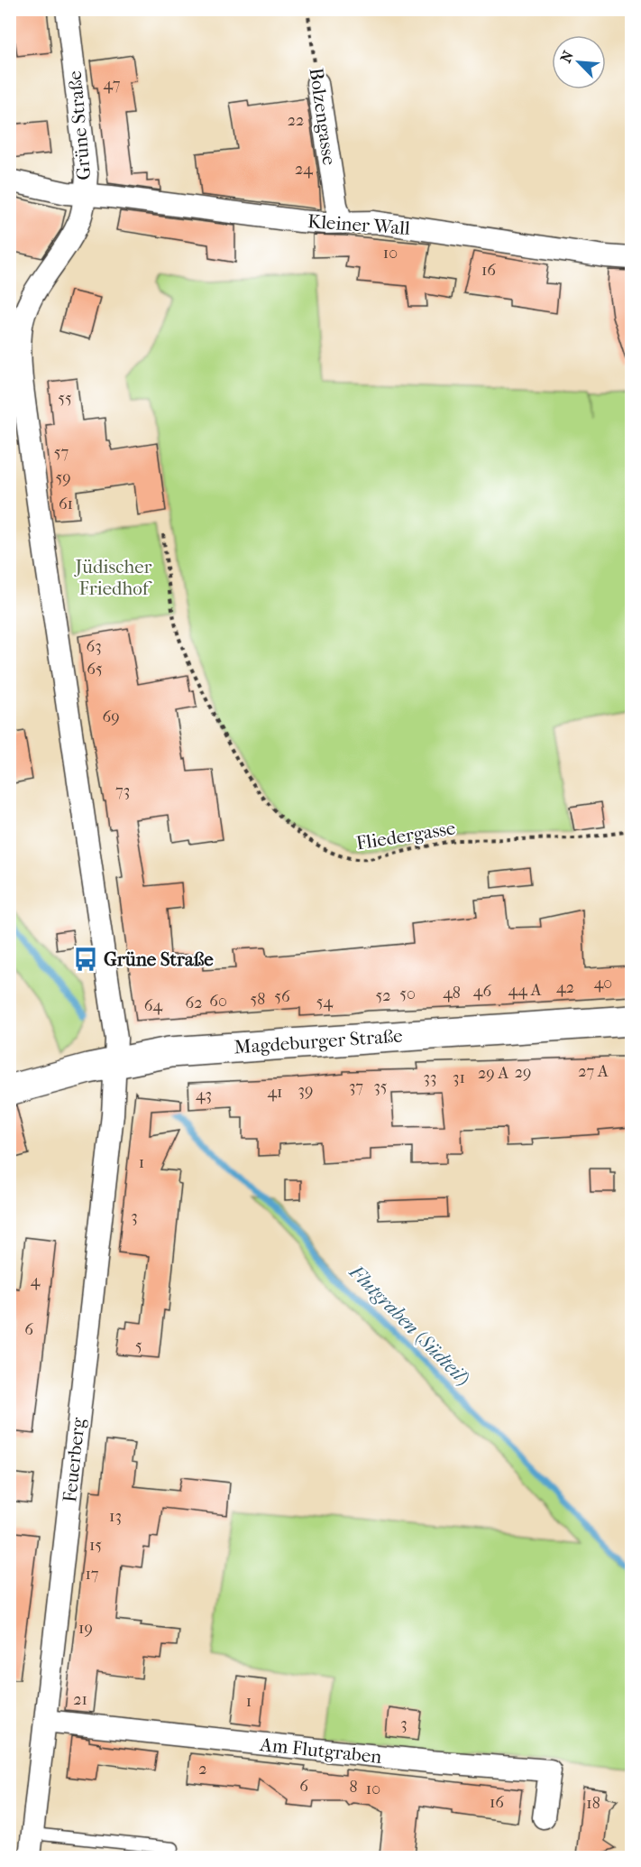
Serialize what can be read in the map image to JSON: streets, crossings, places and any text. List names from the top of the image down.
{
  "streets": {
    "main road": ["Magdeburger Straße"],
    "street": [
      "Bolzengasse",
      "Grüne Straße",
      "Kleiner Wall",
      "Feuerberg",
      "Am Flutgraben"
    ],
    "path": ["Fliedergasse"]
  },
  "crossings": [
    ["Bolzengasse", "Kleiner Wall"],
    ["Grüne Straße", "Kleiner Wall"],
    ["Grüne Straße", "Magdeburger Straße"],
    ["Grüne Straße", "Feuerberg"],
    ["Magdeburger Straße", "Feuerberg"],
    ["Feuerberg", "Am Flutgraben"]
  ],
  "water": ["Flutgraben (Südteil)"],
  "parks": ["Jüdischer Friedhof"],
  "places": {
    "bus stop": ["Grüne Straße"]
  },
  "house_numbers": [
    "47",
    "22",
    "24",
    "10",
    "16",
    "55",
    "57",
    "59",
    "61",
    "63",
    "65",
    "69",
    "73",
    "40",
    "42",
    "44 A",
    "46",
    "48",
    "50",
    "52",
    "56",
    "58",
    "60",
    "54",
    "62",
    "64",
    "27 A",
    "29",
    "29 A",
    "33",
    "31",
    "37",
    "35",
    "39",
    "41",
    "43",
    "1",
    "3",
    "4",
    "6",
    "5",
    "13",
    "15",
    "17",
    "19",
    "21",
    "1",
    "3",
    "2",
    "6",
    "8",
    "10",
    "16",
    "18"
  ],
  "north": "top left"
}
